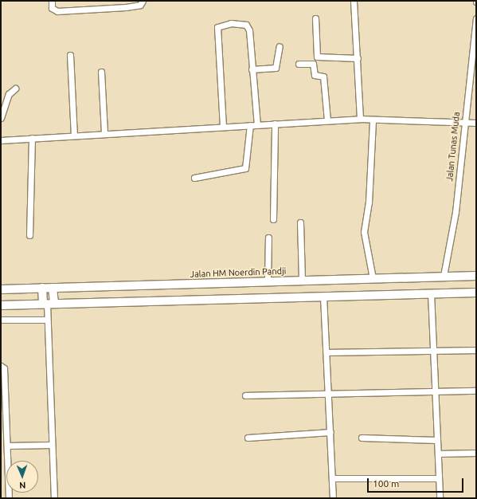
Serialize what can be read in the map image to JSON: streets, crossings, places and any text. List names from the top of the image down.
{
  "streets": {
    "main road": ["Jalan HM Noerdin Pandji"],
    "street": ["Jalan Tunas Muda"]
  },
  "crossings": [
    ["Jalan Tunas Muda", "Jalan HM Noerdin Pandji"]
  ],
  "scale_bar": "100 m",
  "north": "bottom"
}
